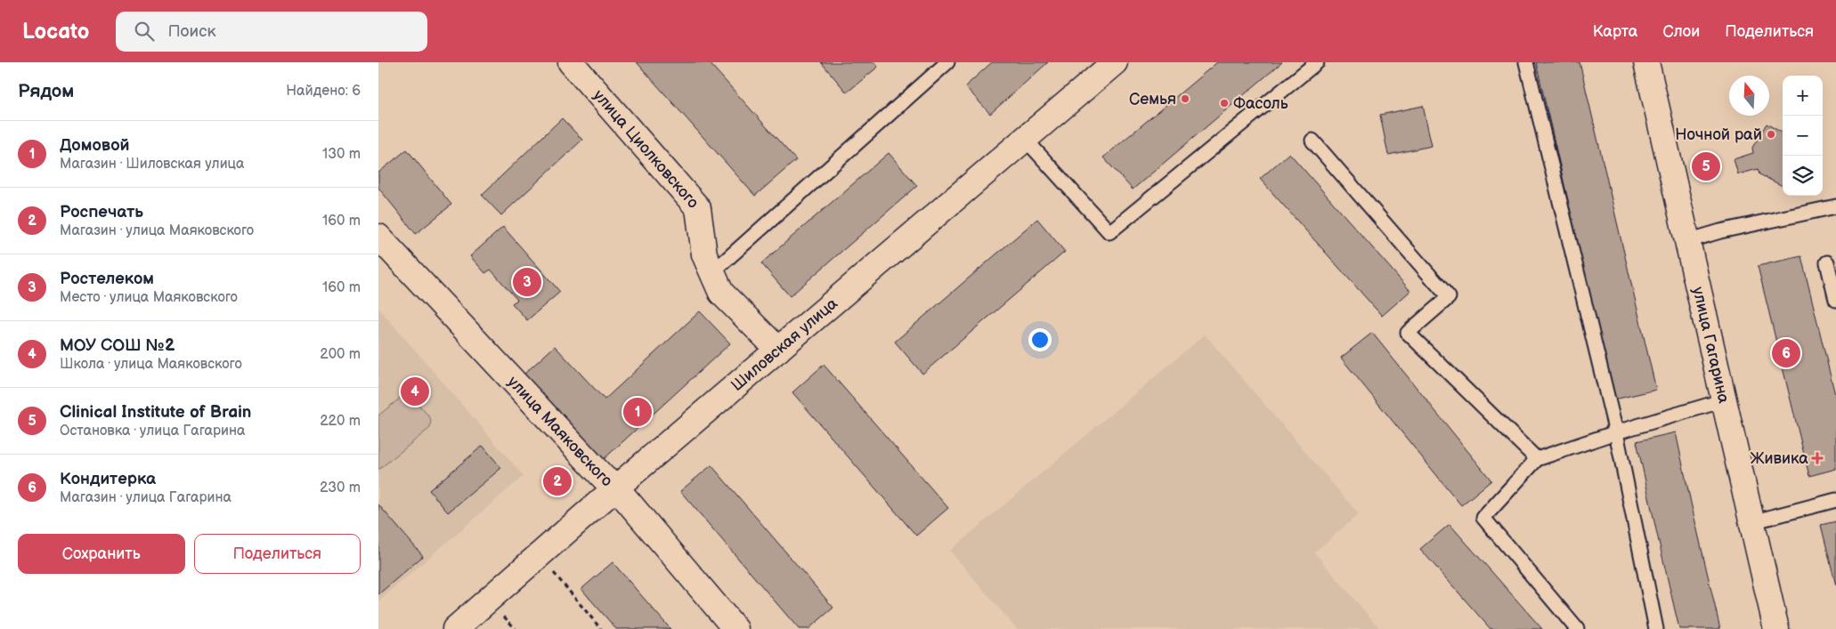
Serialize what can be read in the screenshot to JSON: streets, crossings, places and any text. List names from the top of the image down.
{
  "streets": {
    "street": [
      "улица Циолковского",
      "Шиловская улица",
      "улица Гагарина",
      "улица Маяковского"
    ]
  },
  "crossings": [
    ["улица Циолковского", "Шиловская улица"],
    ["Шиловская улица", "улица Маяковского"]
  ],
  "places": {
    "other": ["Семья", "Фасоль", "Ночной рай"],
    "health": ["Живика"]
  },
  "north": "top",
  "page": {
    "header": "Locato",
    "search": "Поиск",
    "nav": ["Карта", "Слои", "Поделиться"],
    "heading": ["Рядом", "Найдено: 6"],
    "map_buttons": ["+", "−"],
    "list": [
      {
        "mark": "1",
        "name": "Домовой",
        "note": "Магазин · Шиловская улица",
        "value": "130 m"
      },
      {
        "mark": "2",
        "name": "Роспечать",
        "note": "Магазин · улица Маяковского",
        "value": "160 m"
      },
      {
        "mark": "3",
        "name": "Ростелеком",
        "note": "Место · улица Маяковского",
        "value": "160 m"
      },
      {
        "mark": "4",
        "name": "МОУ СОШ №2",
        "note": "Школа · улица Маяковского",
        "value": "200 m"
      },
      {
        "mark": "5",
        "name": "Clinical Institute of Brain",
        "note": "Остановка · улица Гагарина",
        "value": "220 m"
      },
      {
        "mark": "6",
        "name": "Кондитерка",
        "note": "Магазин · улица Гагарина",
        "value": "230 m"
      }
    ],
    "pins": [
      "5",
      "3",
      "6",
      "4",
      "1",
      "2"
    ],
    "buttons": ["Сохранить", "Поделиться"]
  }
}
